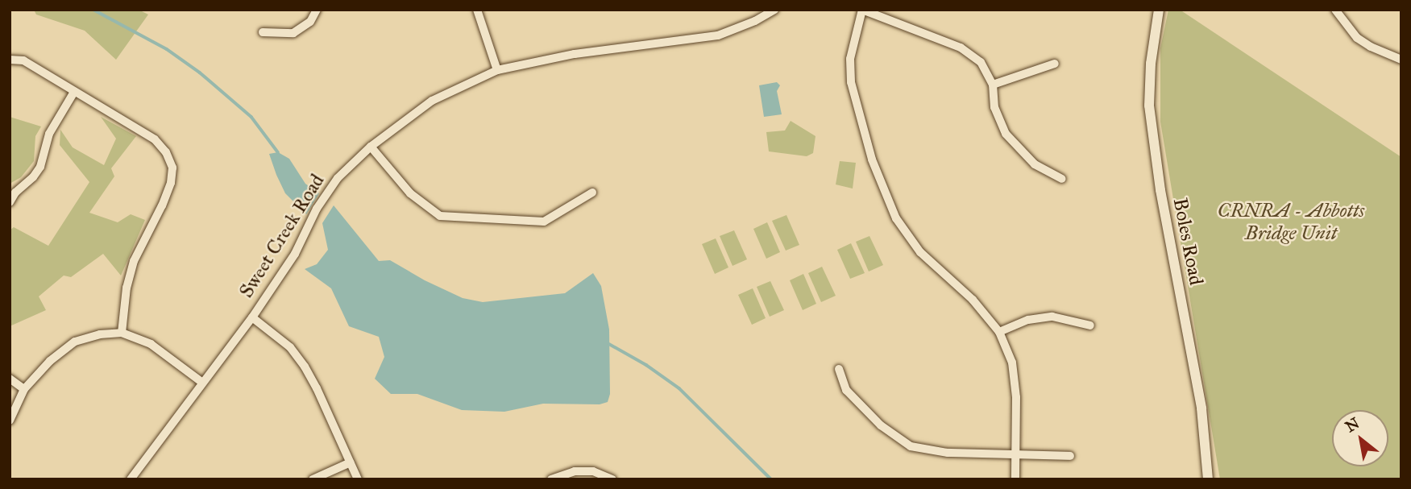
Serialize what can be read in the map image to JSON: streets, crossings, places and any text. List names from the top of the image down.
{
  "streets": {
    "street": ["Sweet Creek Road", "Boles Road"]
  },
  "parks": ["CRNRA - Abbotts Bridge Unit"],
  "north": "top left"
}
